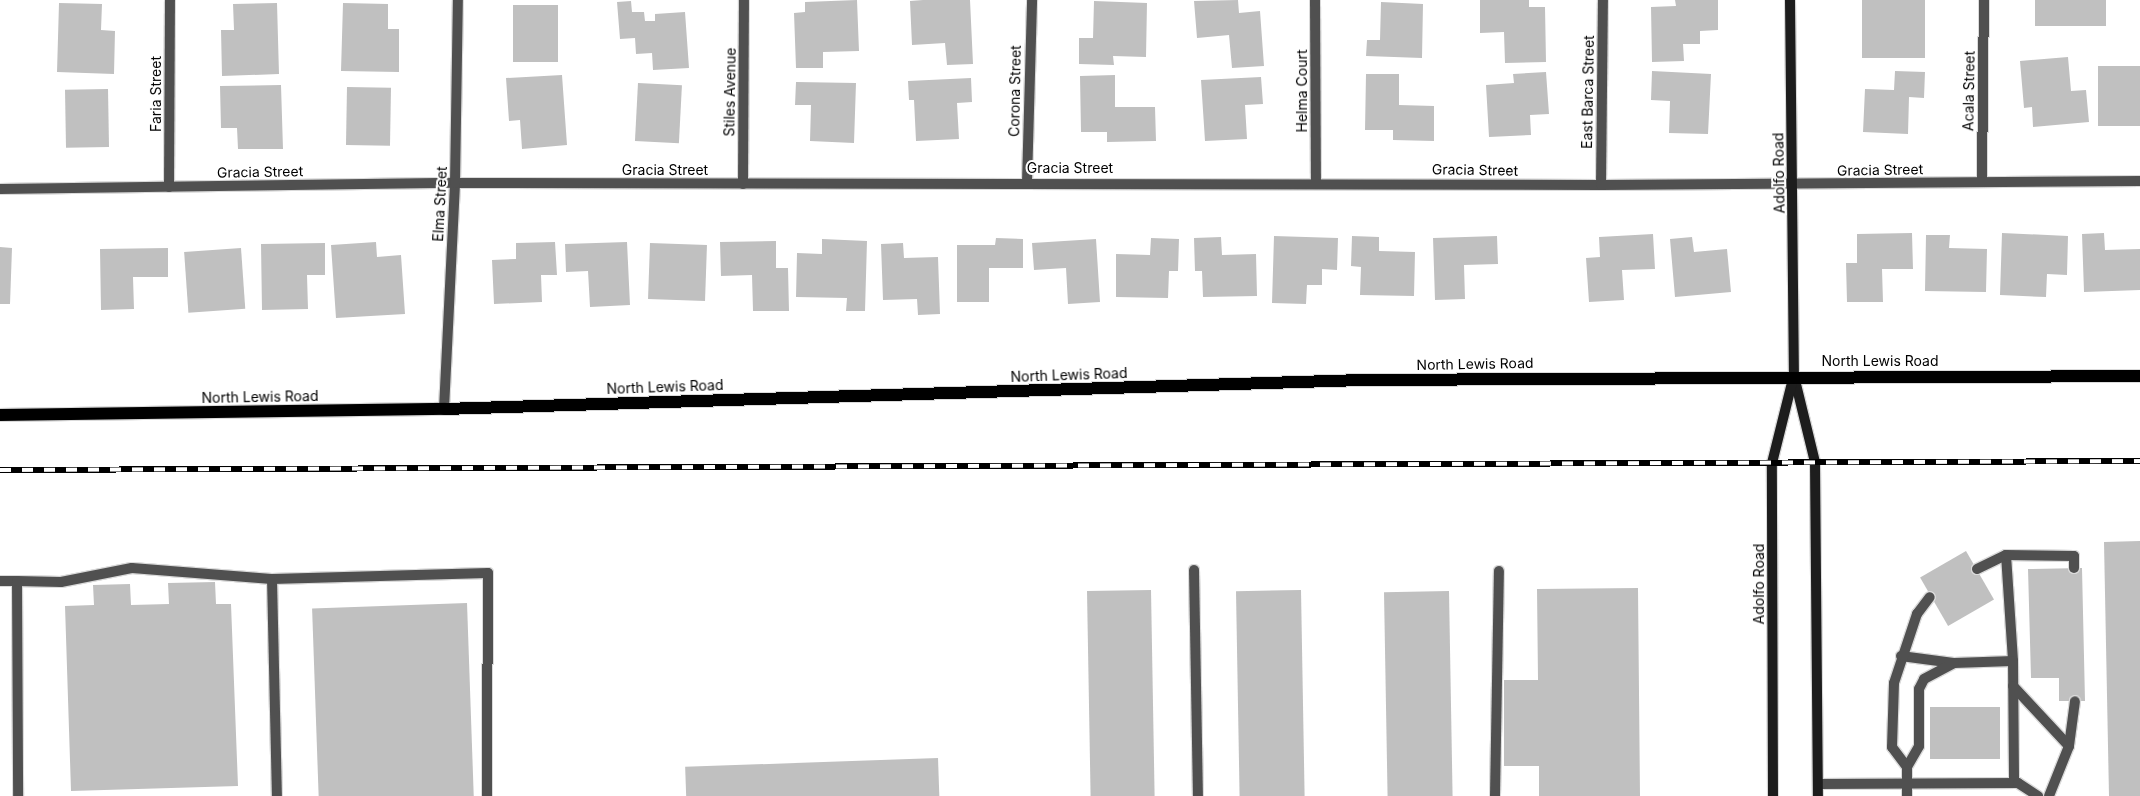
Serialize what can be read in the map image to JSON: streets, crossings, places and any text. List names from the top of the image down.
{
  "streets": {
    "main road": ["Adolfo Road", "North Lewis Road"],
    "street": [
      "Corona Street",
      "Helma Court",
      "Acala Street",
      "Stiles Avenue",
      "East Barca Street",
      "Faria Street",
      "Gracia Street",
      "Elma Street"
    ]
  },
  "crossings": [
    ["Corona Street", "Gracia Street"],
    ["Helma Court", "Gracia Street"],
    ["Acala Street", "Gracia Street"],
    ["Stiles Avenue", "Gracia Street"],
    ["East Barca Street", "Gracia Street"],
    ["Faria Street", "Gracia Street"],
    ["Gracia Street", "Adolfo Road"],
    ["Gracia Street", "Elma Street"],
    ["Adolfo Road", "North Lewis Road"],
    ["Elma Street", "North Lewis Road"]
  ]
}
